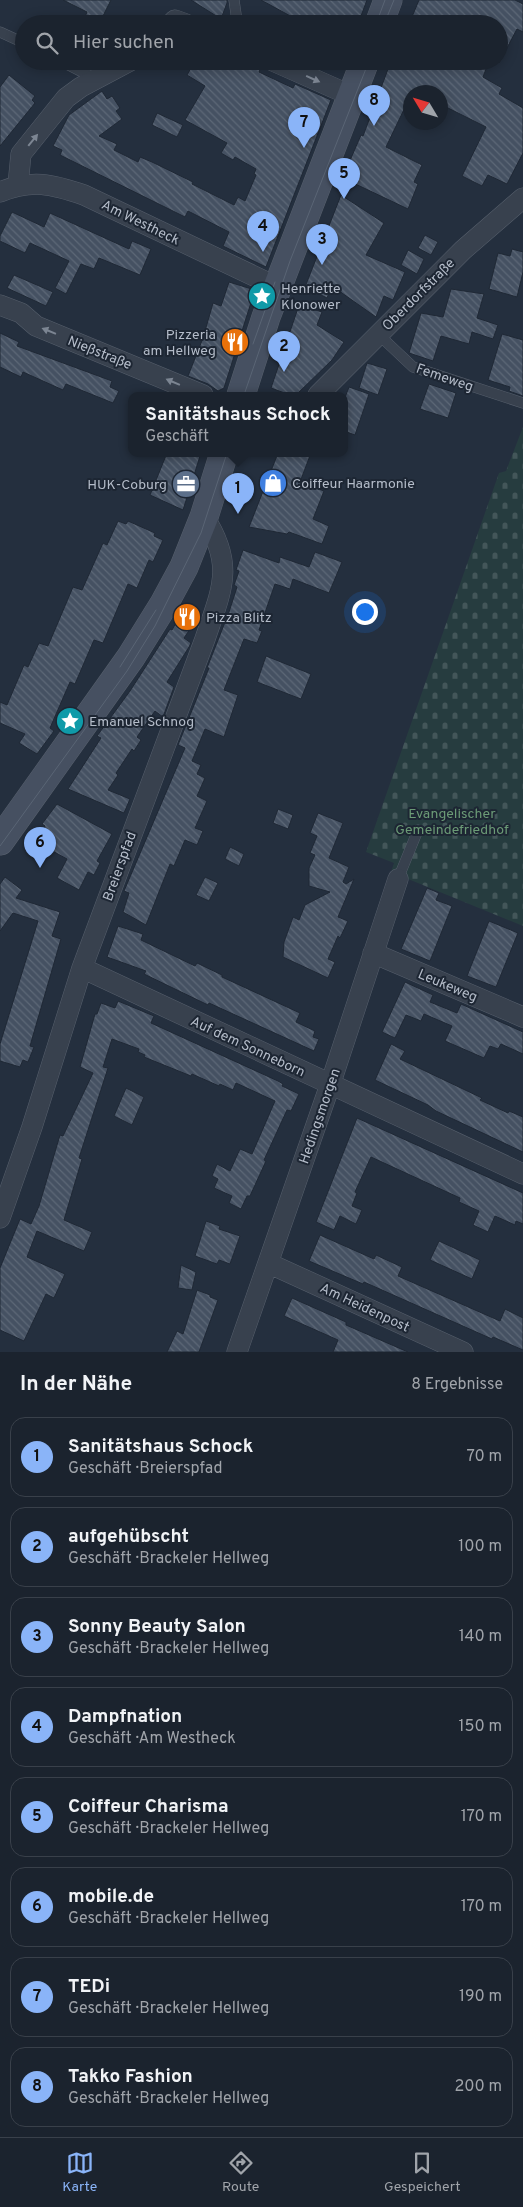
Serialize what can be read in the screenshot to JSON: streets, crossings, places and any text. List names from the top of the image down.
{
  "streets": {
    "street": [
      "Am Westheck",
      "Oberdorfstraße",
      "Nießstraße",
      "Breierspfad",
      "Leukeweg",
      "Auf dem Sonneborn",
      "Hedingsmorgen",
      "Am Heidenpost"
    ],
    "lane": ["Femeweg"]
  },
  "crossings": [
    ["Oberdorfstraße", "Femeweg"],
    ["Breierspfad", "Auf dem Sonneborn"],
    ["Leukeweg", "Hedingsmorgen"],
    ["Auf dem Sonneborn", "Hedingsmorgen"],
    ["Hedingsmorgen", "Am Heidenpost"]
  ],
  "one_way": ["Nießstraße"],
  "parks": ["Evangelischer Gemeindefriedhof"],
  "places": {
    "place": ["Henriette Klonower", "Emanuel Schnog"],
    "restaurant": ["Pizzeria am Hellweg", "Pizza Blitz"],
    "shop": ["Coiffeur Haarmonie"],
    "office": ["HUK-Coburg"]
  },
  "north": "top left",
  "page": {
    "search": "Hier suchen",
    "pins": [
      "8",
      "7",
      "5",
      "4",
      "3",
      "2",
      "1",
      "6"
    ],
    "popup": ["Sanitätshaus Schock", "Geschäft"],
    "heading": ["In der Nähe", "8 Ergebnisse"],
    "list": [
      {
        "mark": "1",
        "name": "Sanitätshaus Schock",
        "note": "Geschäft · Breierspfad",
        "value": "70 m"
      },
      {
        "mark": "2",
        "name": "aufgehübscht",
        "note": "Geschäft · Brackeler Hellweg",
        "value": "100 m"
      },
      {
        "mark": "3",
        "name": "Sonny Beauty Salon",
        "note": "Geschäft · Brackeler Hellweg",
        "value": "140 m"
      },
      {
        "mark": "4",
        "name": "Dampfnation",
        "note": "Geschäft · Am Westheck",
        "value": "150 m"
      },
      {
        "mark": "5",
        "name": "Coiffeur Charisma",
        "note": "Geschäft · Brackeler Hellweg",
        "value": "170 m"
      },
      {
        "mark": "6",
        "name": "mobile.de",
        "note": "Geschäft · Brackeler Hellweg",
        "value": "170 m"
      },
      {
        "mark": "7",
        "name": "TEDi",
        "note": "Geschäft · Brackeler Hellweg",
        "value": "190 m"
      },
      {
        "mark": "8",
        "name": "Takko Fashion",
        "note": "Geschäft · Brackeler Hellweg",
        "value": "200 m"
      }
    ],
    "nav": ["Karte", "Route", "Gespeichert"]
  }
}
